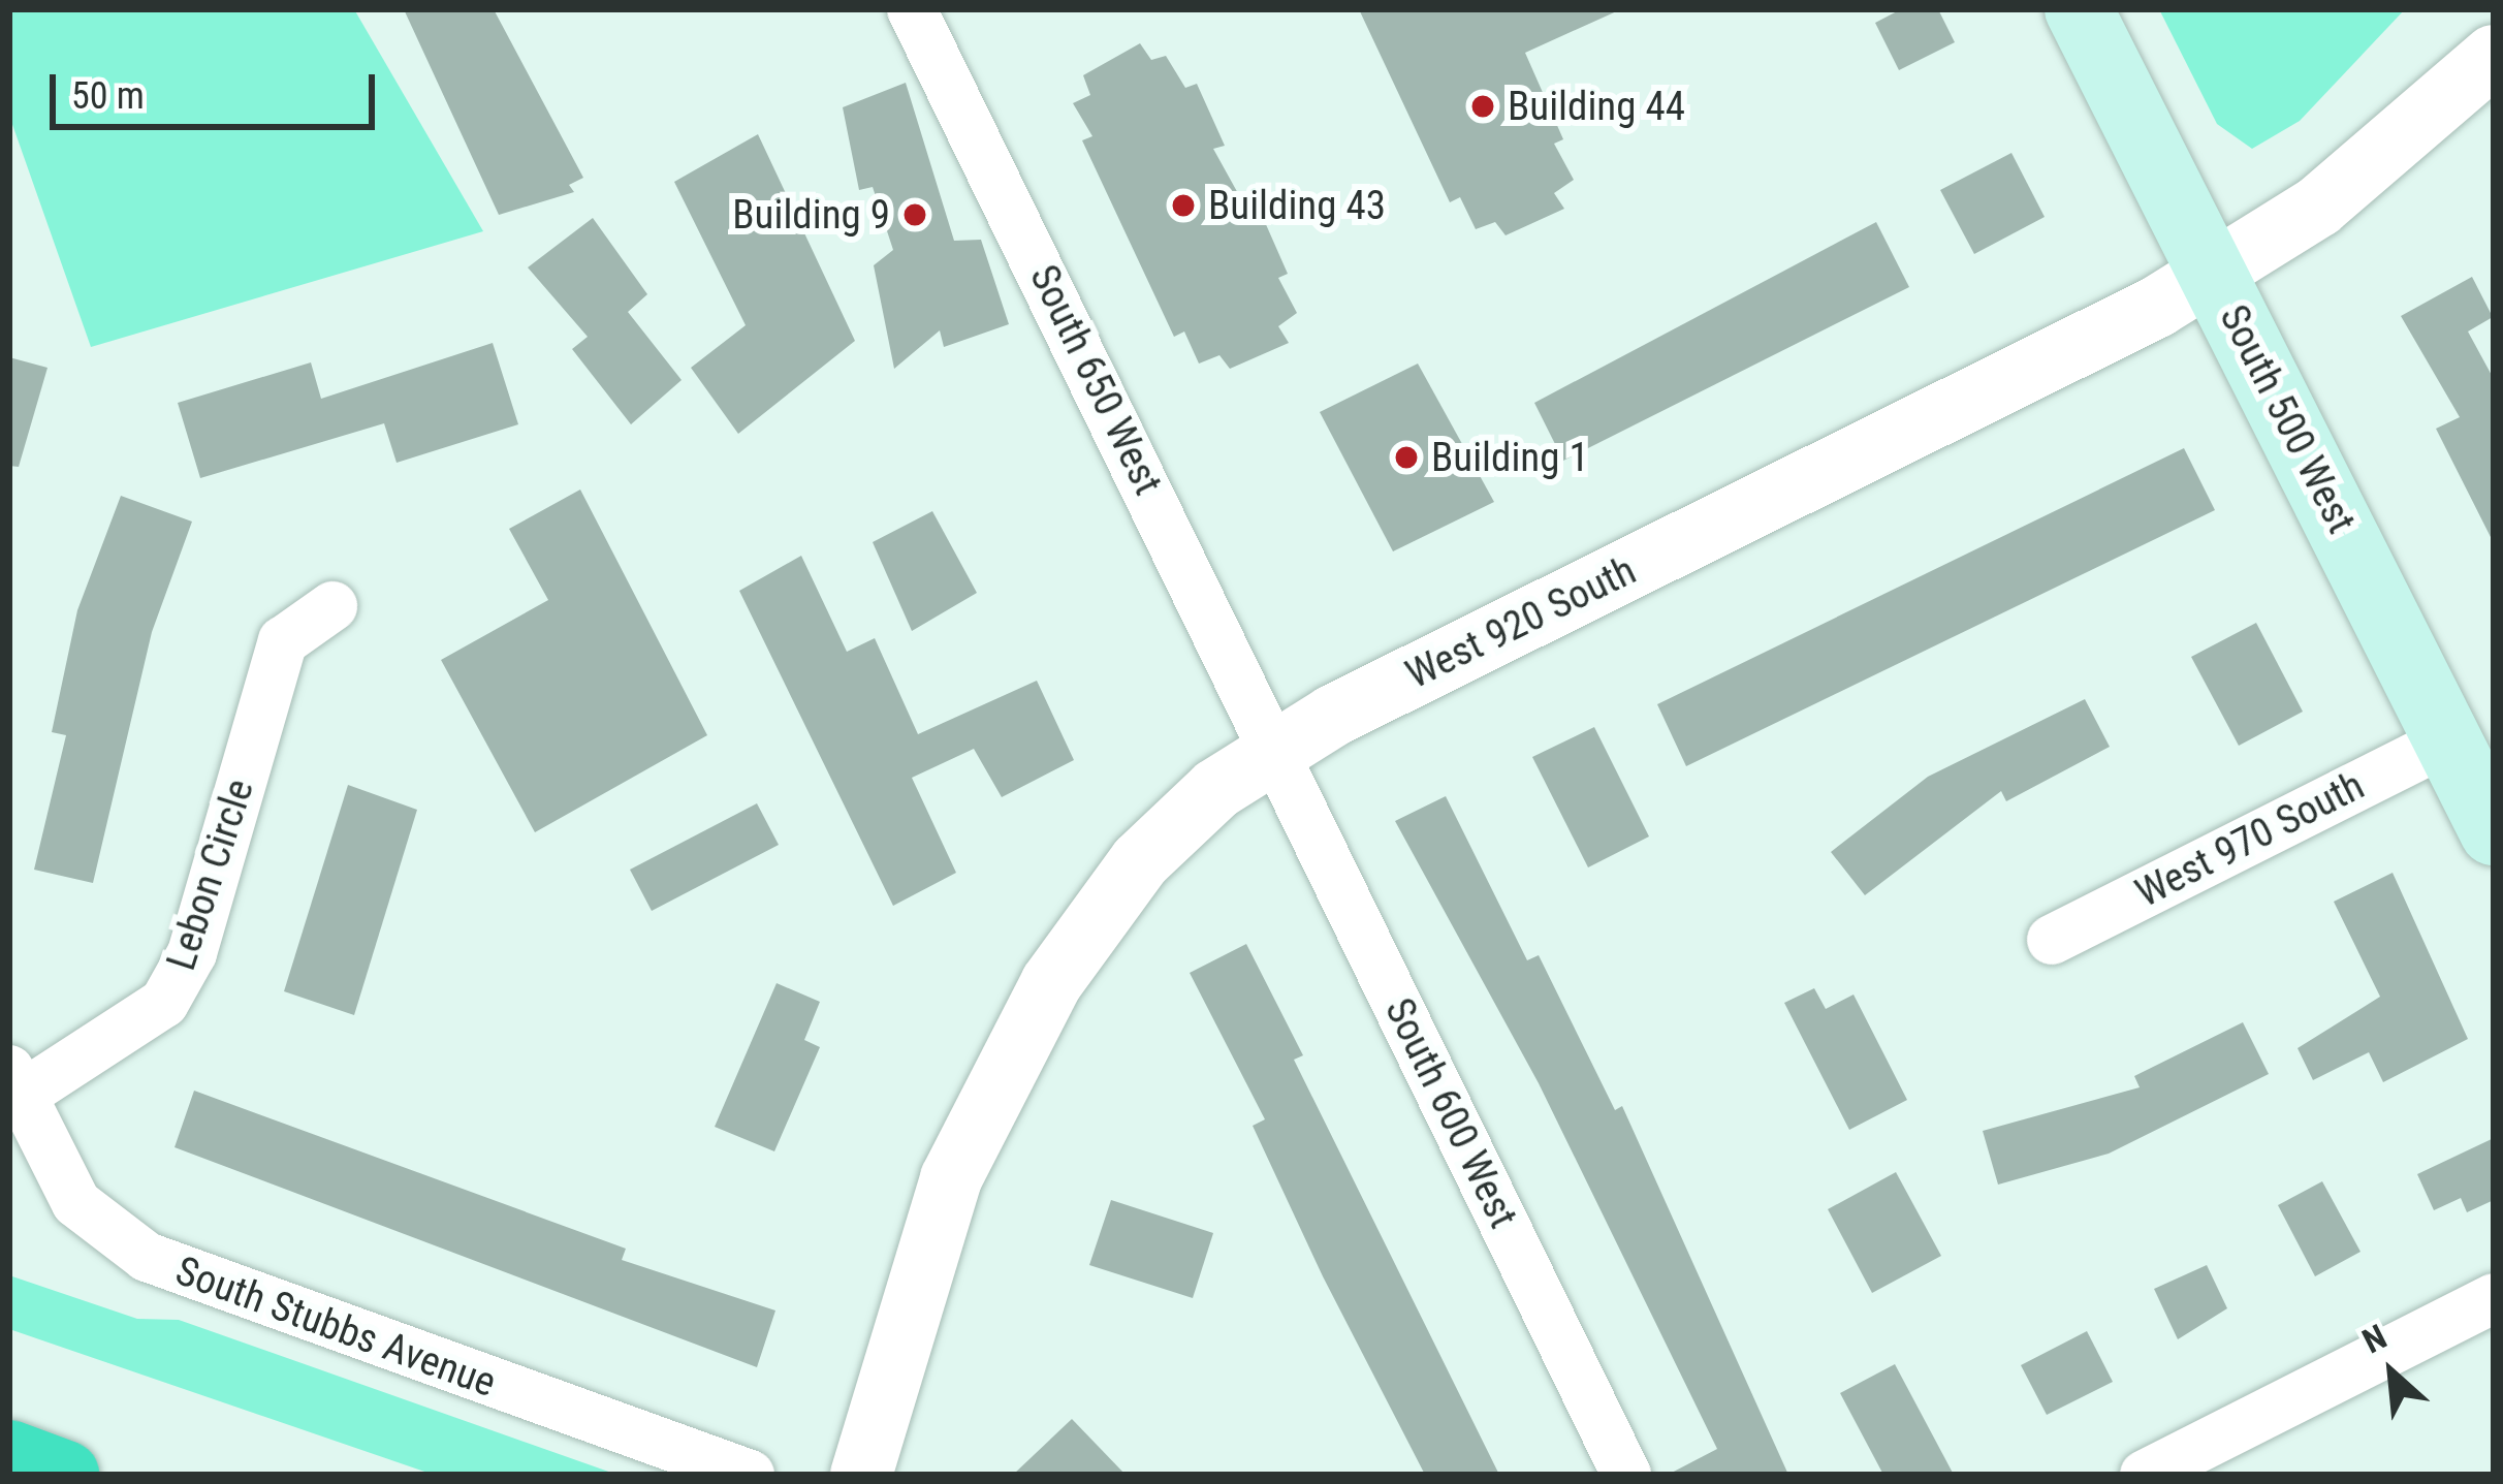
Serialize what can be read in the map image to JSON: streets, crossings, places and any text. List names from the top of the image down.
{
  "streets": {
    "main road": ["South 500 West"],
    "street": [
      "South 650 West",
      "West 920 South",
      "West 970 South",
      "Lebon Circle",
      "South 600 West",
      "South Stubbs Avenue"
    ]
  },
  "crossings": [
    ["South 650 West", "West 920 South"],
    ["South 650 West", "South 600 West"],
    ["South 500 West", "West 920 South"],
    ["South 500 West", "West 970 South"],
    ["West 920 South", "South 600 West"],
    ["Lebon Circle", "South Stubbs Avenue"]
  ],
  "places": [
    "Building 44",
    "Building 43",
    "Building 9",
    "Building 1"
  ],
  "scale_bar": "50 m",
  "north": "top left"
}
